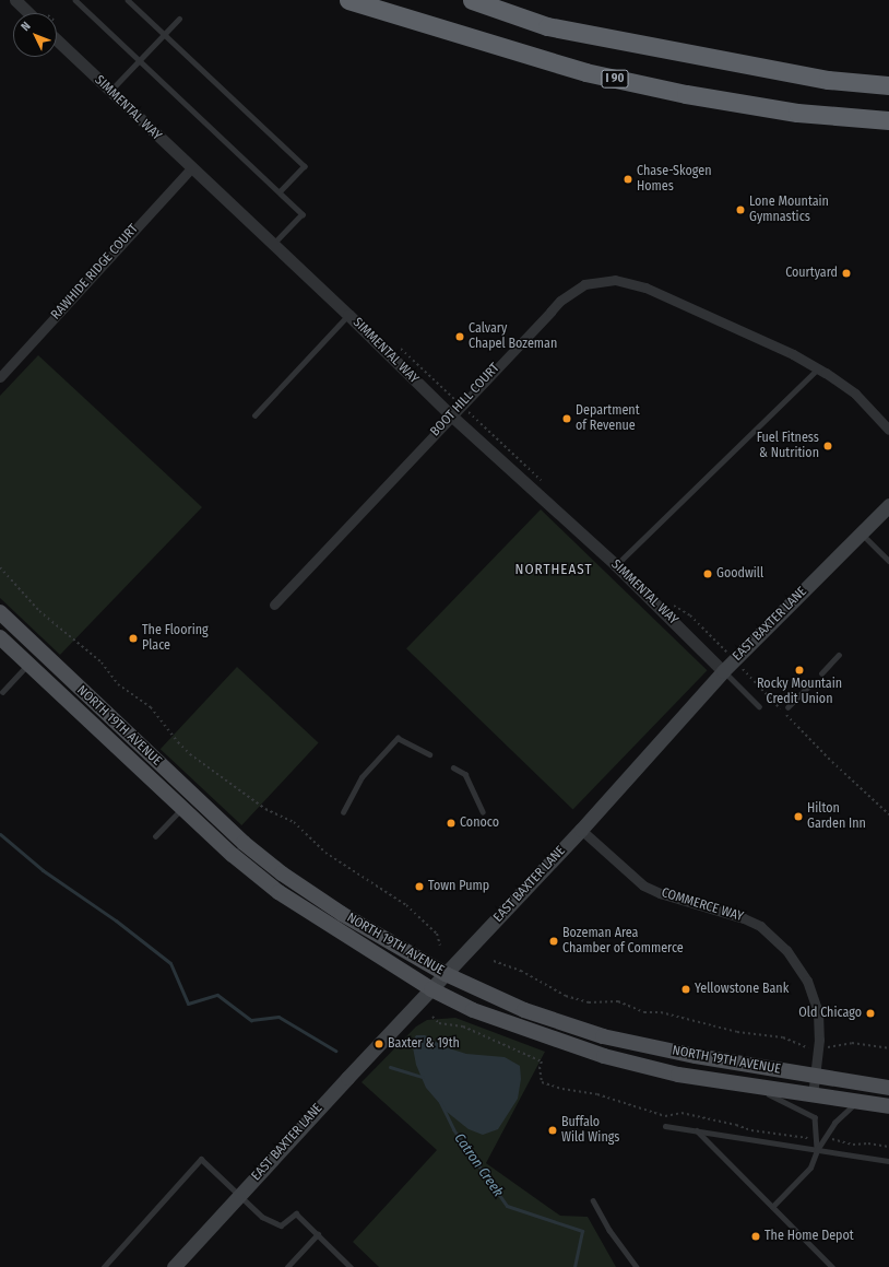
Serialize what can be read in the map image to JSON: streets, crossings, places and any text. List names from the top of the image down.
{
  "streets": {
    "highway": ["I 90"],
    "main road": ["EAST BAXTER LANE", "NORTH 19TH AVENUE"],
    "street": [
      "SIMMENTAL WAY",
      "RAWHIDE RIDGE COURT",
      "BOOT HILL COURT",
      "COMMERCE WAY"
    ]
  },
  "crossings": [
    ["SIMMENTAL WAY", "RAWHIDE RIDGE COURT"],
    ["SIMMENTAL WAY", "BOOT HILL COURT"],
    ["SIMMENTAL WAY", "EAST BAXTER LANE"],
    ["EAST BAXTER LANE", "NORTH 19TH AVENUE"],
    ["EAST BAXTER LANE", "COMMERCE WAY"],
    ["NORTH 19TH AVENUE", "COMMERCE WAY"]
  ],
  "districts": ["NORTHEAST"],
  "water": ["Catron Creek"],
  "places": [
    "Chase-Skogen Homes",
    "Lone Mountain Gymnastics",
    "Courtyard",
    "Calvary Chapel Bozeman",
    "Department of Revenue",
    "Fuel Fitness & Nutrition",
    "Goodwill",
    "The Flooring Place",
    "Rocky Mountain Credit Union",
    "Hilton Garden Inn",
    "Conoco",
    "Town Pump",
    "Bozeman Area Chamber of Commerce",
    "Yellowstone Bank",
    "Old Chicago",
    "Baxter & 19th",
    "Buffalo Wild Wings",
    "The Home Depot"
  ],
  "north": "top left"
}
